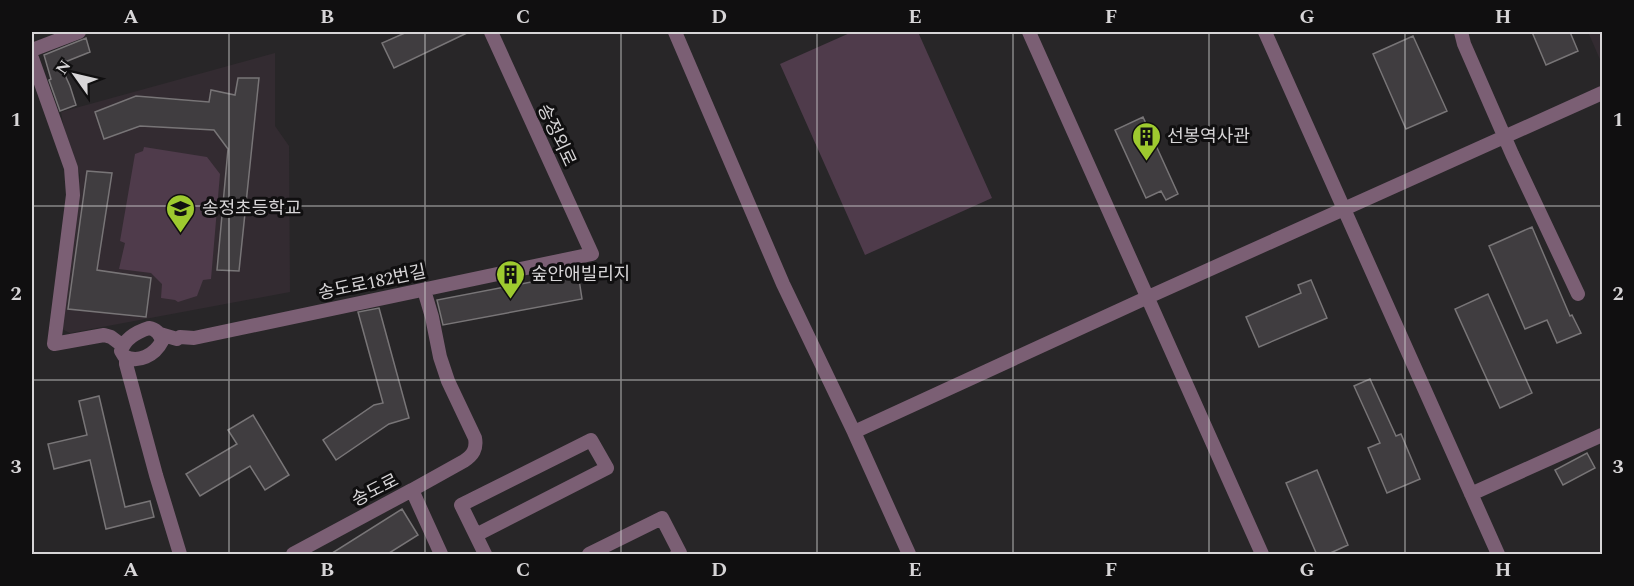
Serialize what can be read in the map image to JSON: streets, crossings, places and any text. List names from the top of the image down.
{
  "streets": {
    "street": ["송정외로", "송도로182번길", "송도로"]
  },
  "crossings": [
    ["송정외로", "송도로182번길"]
  ],
  "places": {
    "building": ["선봉역사관", "숲안애빌리지"],
    "school or university": ["송정초등학교"]
  },
  "north": "top left",
  "grid": {
    "columns": [
      "A",
      "B",
      "C",
      "D",
      "E",
      "F",
      "G",
      "H"
    ],
    "rows": ["1", "2", "3"]
  }
}
